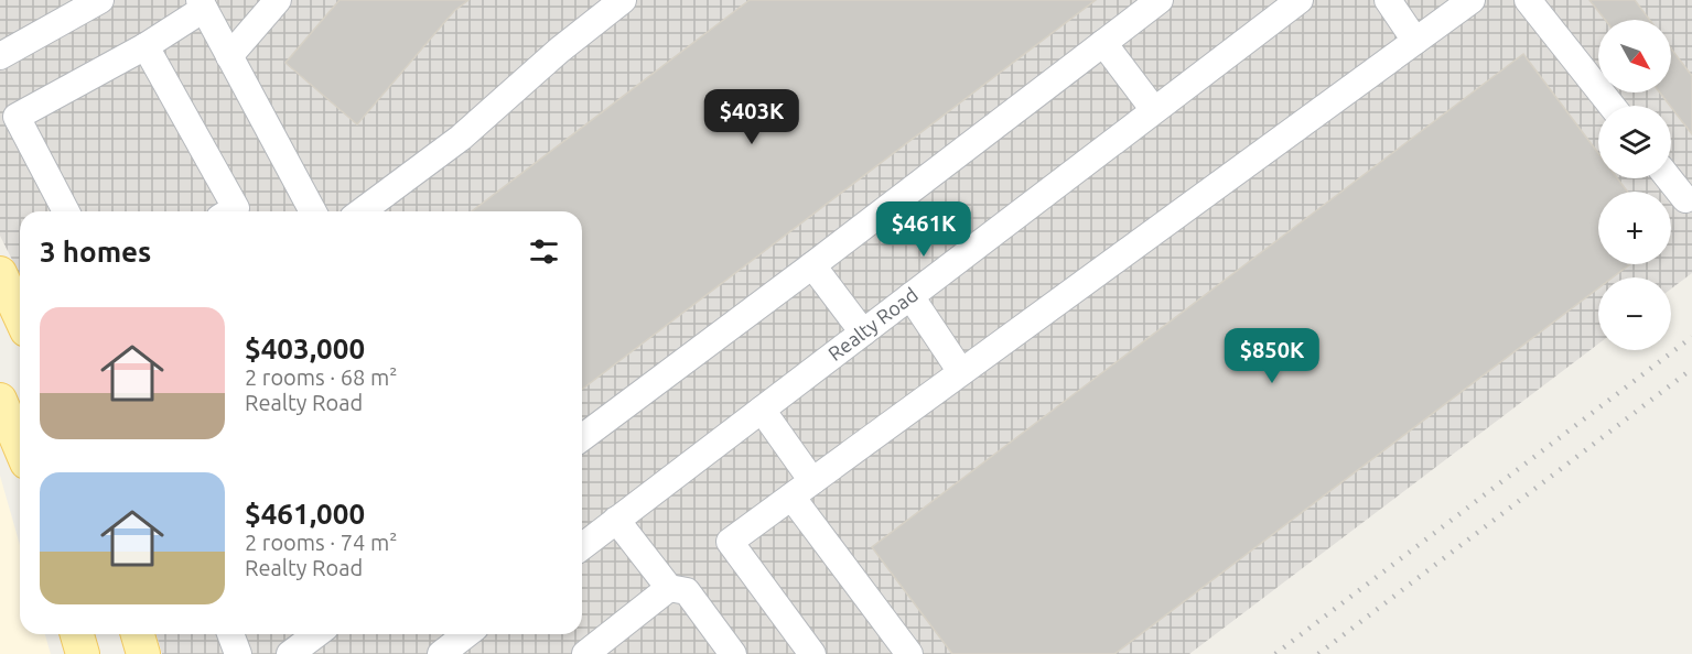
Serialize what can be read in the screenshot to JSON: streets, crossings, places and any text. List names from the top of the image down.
{
  "streets": {
    "street": ["Realty Road"]
  },
  "north": "bottom right",
  "page": {
    "map_buttons": ["+", "−"],
    "price": ["$403K", "$461K", "$850K"],
    "heading": "3 homes",
    "list": [
      {
        "name": "$403,000",
        "note": "2 rooms · 68 m² · Realty Road"
      },
      {
        "name": "$461,000",
        "note": "2 rooms · 74 m² · Realty Road"
      }
    ]
  }
}
